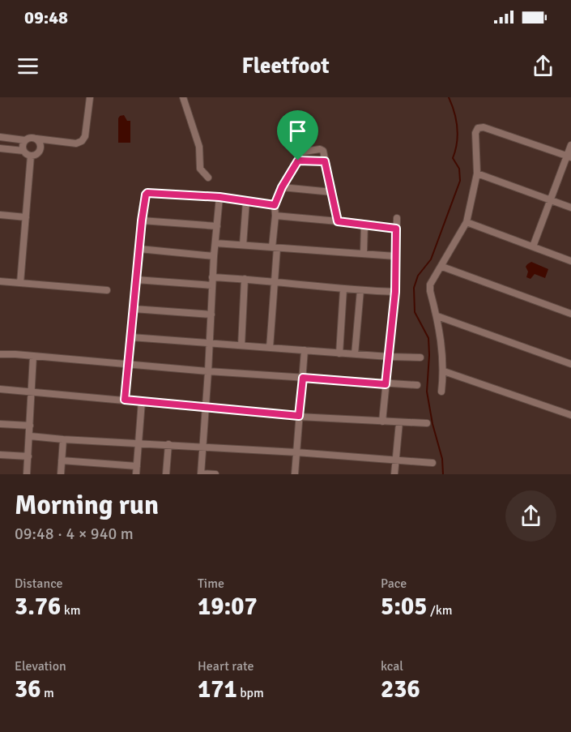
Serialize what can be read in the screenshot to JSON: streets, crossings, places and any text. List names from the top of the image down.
{
  "page": {
    "status": "09:48",
    "header": "Fleetfoot",
    "heading": ["Morning run", "09:48 · 4 × 940 m"],
    "stats": [
      ["Distance", "3.76 km"],
      ["Time", "19:07"],
      ["Pace", "5:05 /km"],
      ["Elevation", "36 m"],
      ["Heart rate", "171 bpm"],
      ["kcal", "236"]
    ]
  }
}
